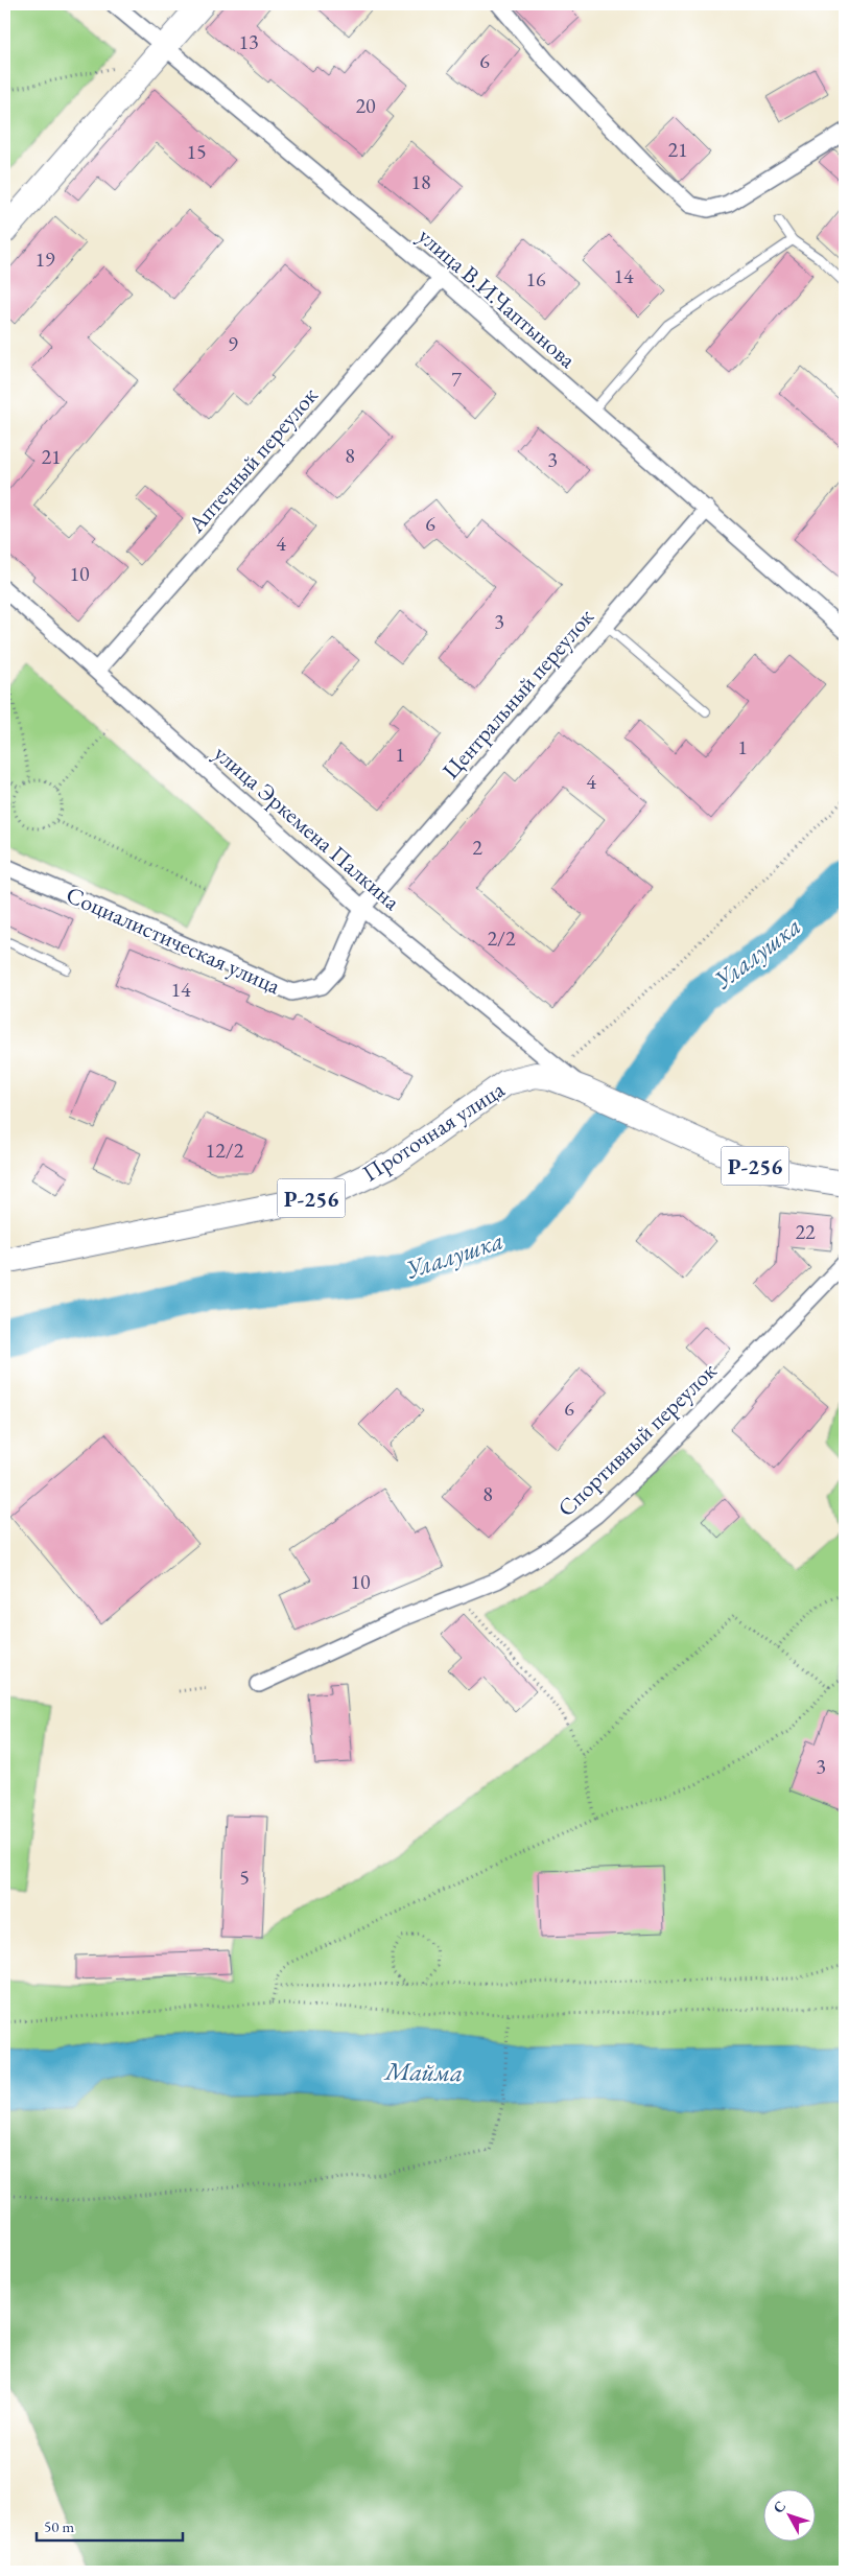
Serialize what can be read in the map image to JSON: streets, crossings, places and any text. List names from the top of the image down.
{
  "streets": {
    "main road": ["Проточная улица", "Р-256"],
    "street": [
      "улица В.И.Чаптынова",
      "Аптечный переулок",
      "Центральный переулок",
      "улица Эркемена Палкина",
      "Социалистическая улица",
      "Спортивный переулок"
    ]
  },
  "crossings": [
    ["улица В.И.Чаптынова", "Аптечный переулок"],
    ["улица В.И.Чаптынова", "Центральный переулок"],
    ["Аптечный переулок", "улица Эркемена Палкина"],
    ["Центральный переулок", "улица Эркемена Палкина"],
    ["Центральный переулок", "Социалистическая улица"],
    ["улица Эркемена Палкина", "Социалистическая улица"],
    ["улица Эркемена Палкина", "Проточная улица"],
    ["улица Эркемена Палкина", "Р-256"],
    ["Проточная улица", "Р-256"]
  ],
  "water": ["Улалушка", "Майма"],
  "house_numbers": [
    "13",
    "6",
    "20",
    "21",
    "15",
    "18",
    "19",
    "14",
    "16",
    "9",
    "7",
    "8",
    "21",
    "3",
    "6",
    "4",
    "10",
    "3",
    "1",
    "1",
    "4",
    "2",
    "2/2",
    "14",
    "12/2",
    "22",
    "6",
    "8",
    "10",
    "3",
    "5"
  ],
  "scale_bar": "50 m",
  "north": "top left"
}
